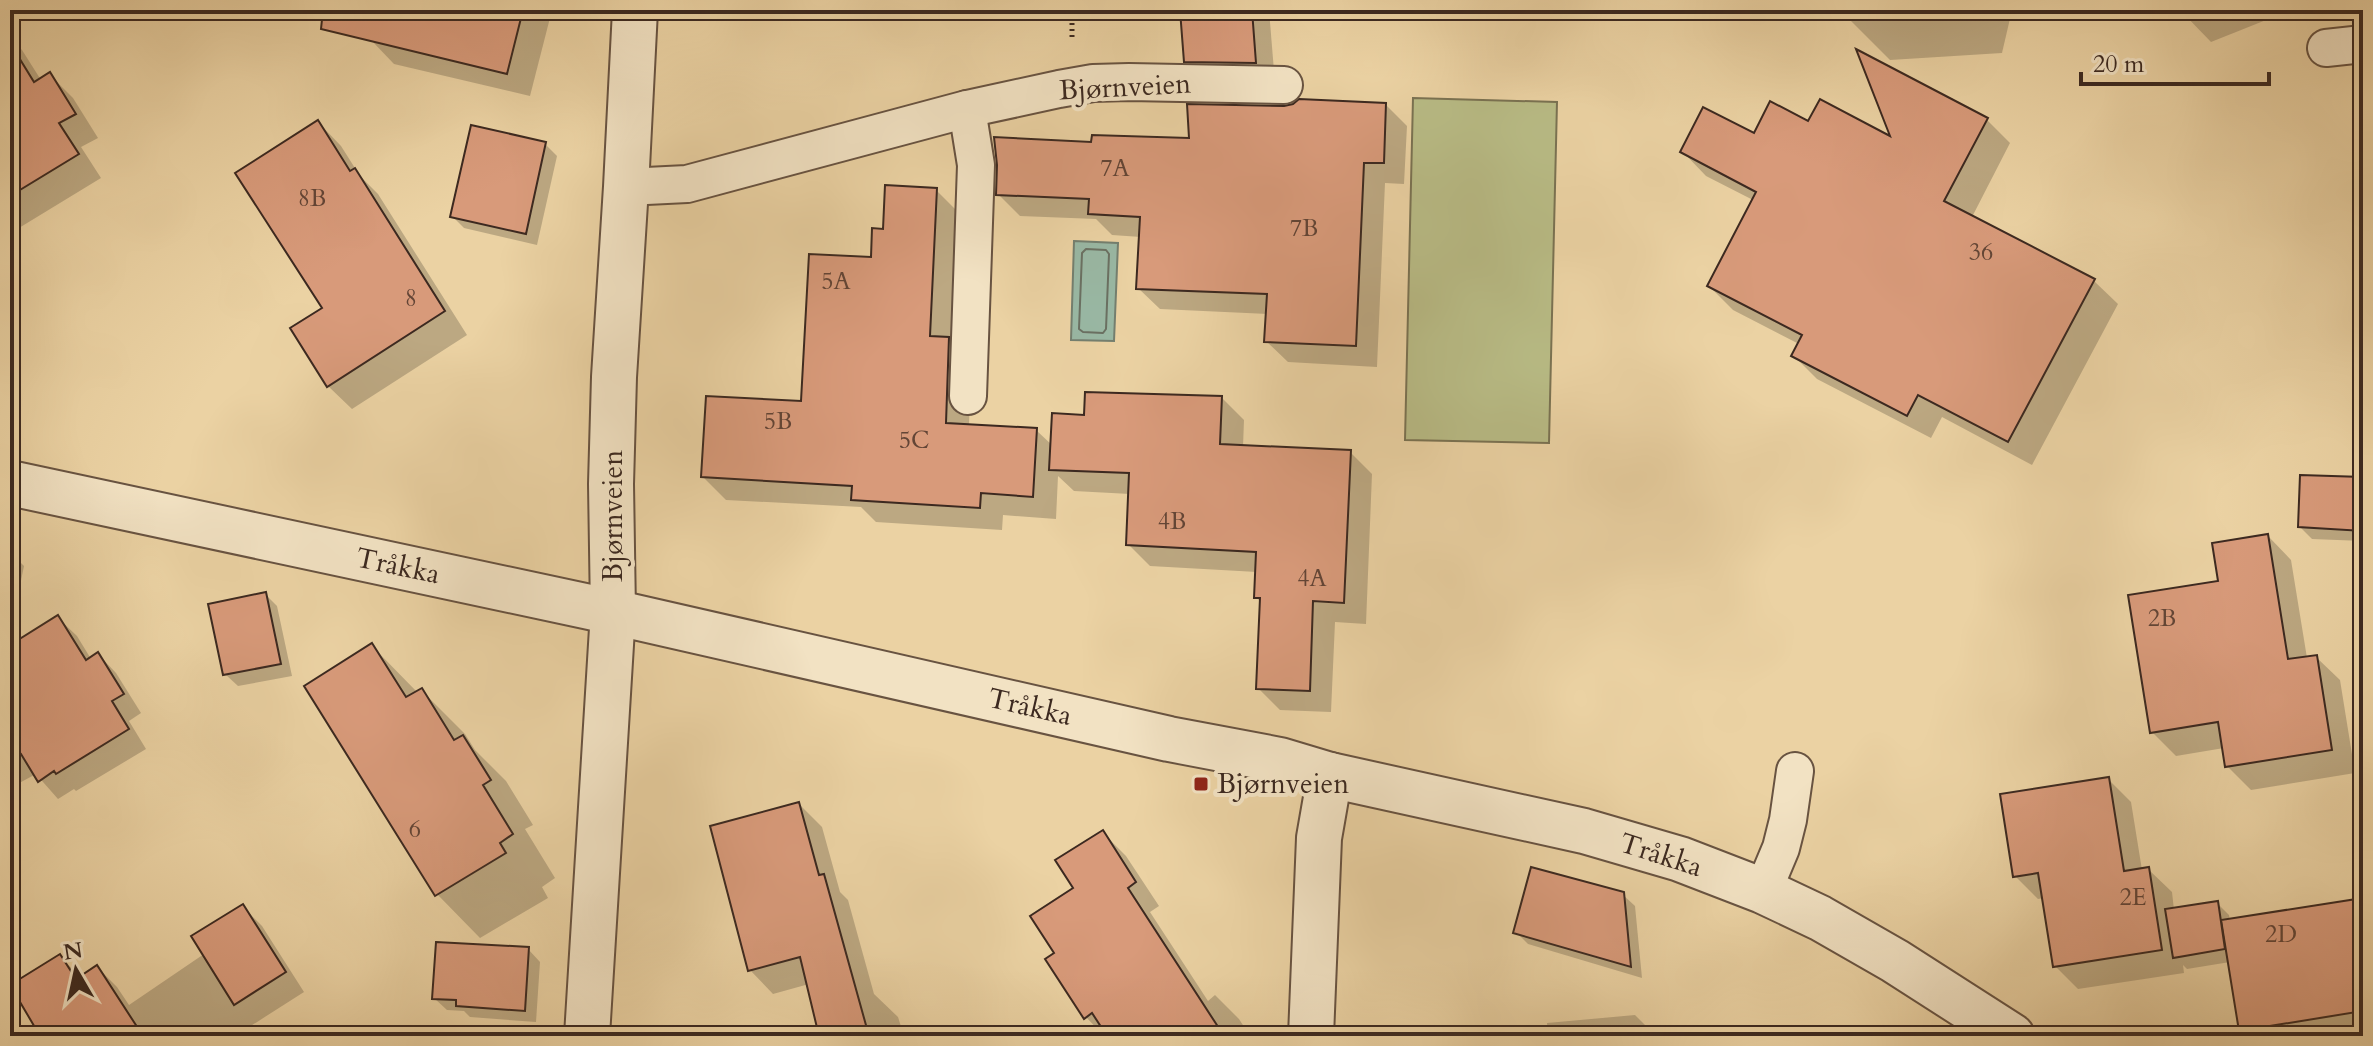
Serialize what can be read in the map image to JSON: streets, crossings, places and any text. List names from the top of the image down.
{
  "streets": {
    "street": ["Bjørnveien", "Tråkka"]
  },
  "crossings": [
    ["Bjørnveien", "Tråkka"]
  ],
  "places": {
    "transit": ["Bjørnveien"]
  },
  "house_numbers": [
    "7A",
    "8B",
    "7B",
    "36",
    "5A",
    "8",
    "5B",
    "5C",
    "4B",
    "4A",
    "2B",
    "6",
    "2E",
    "2D"
  ],
  "scale_bar": "20 m",
  "north": "top"
}
